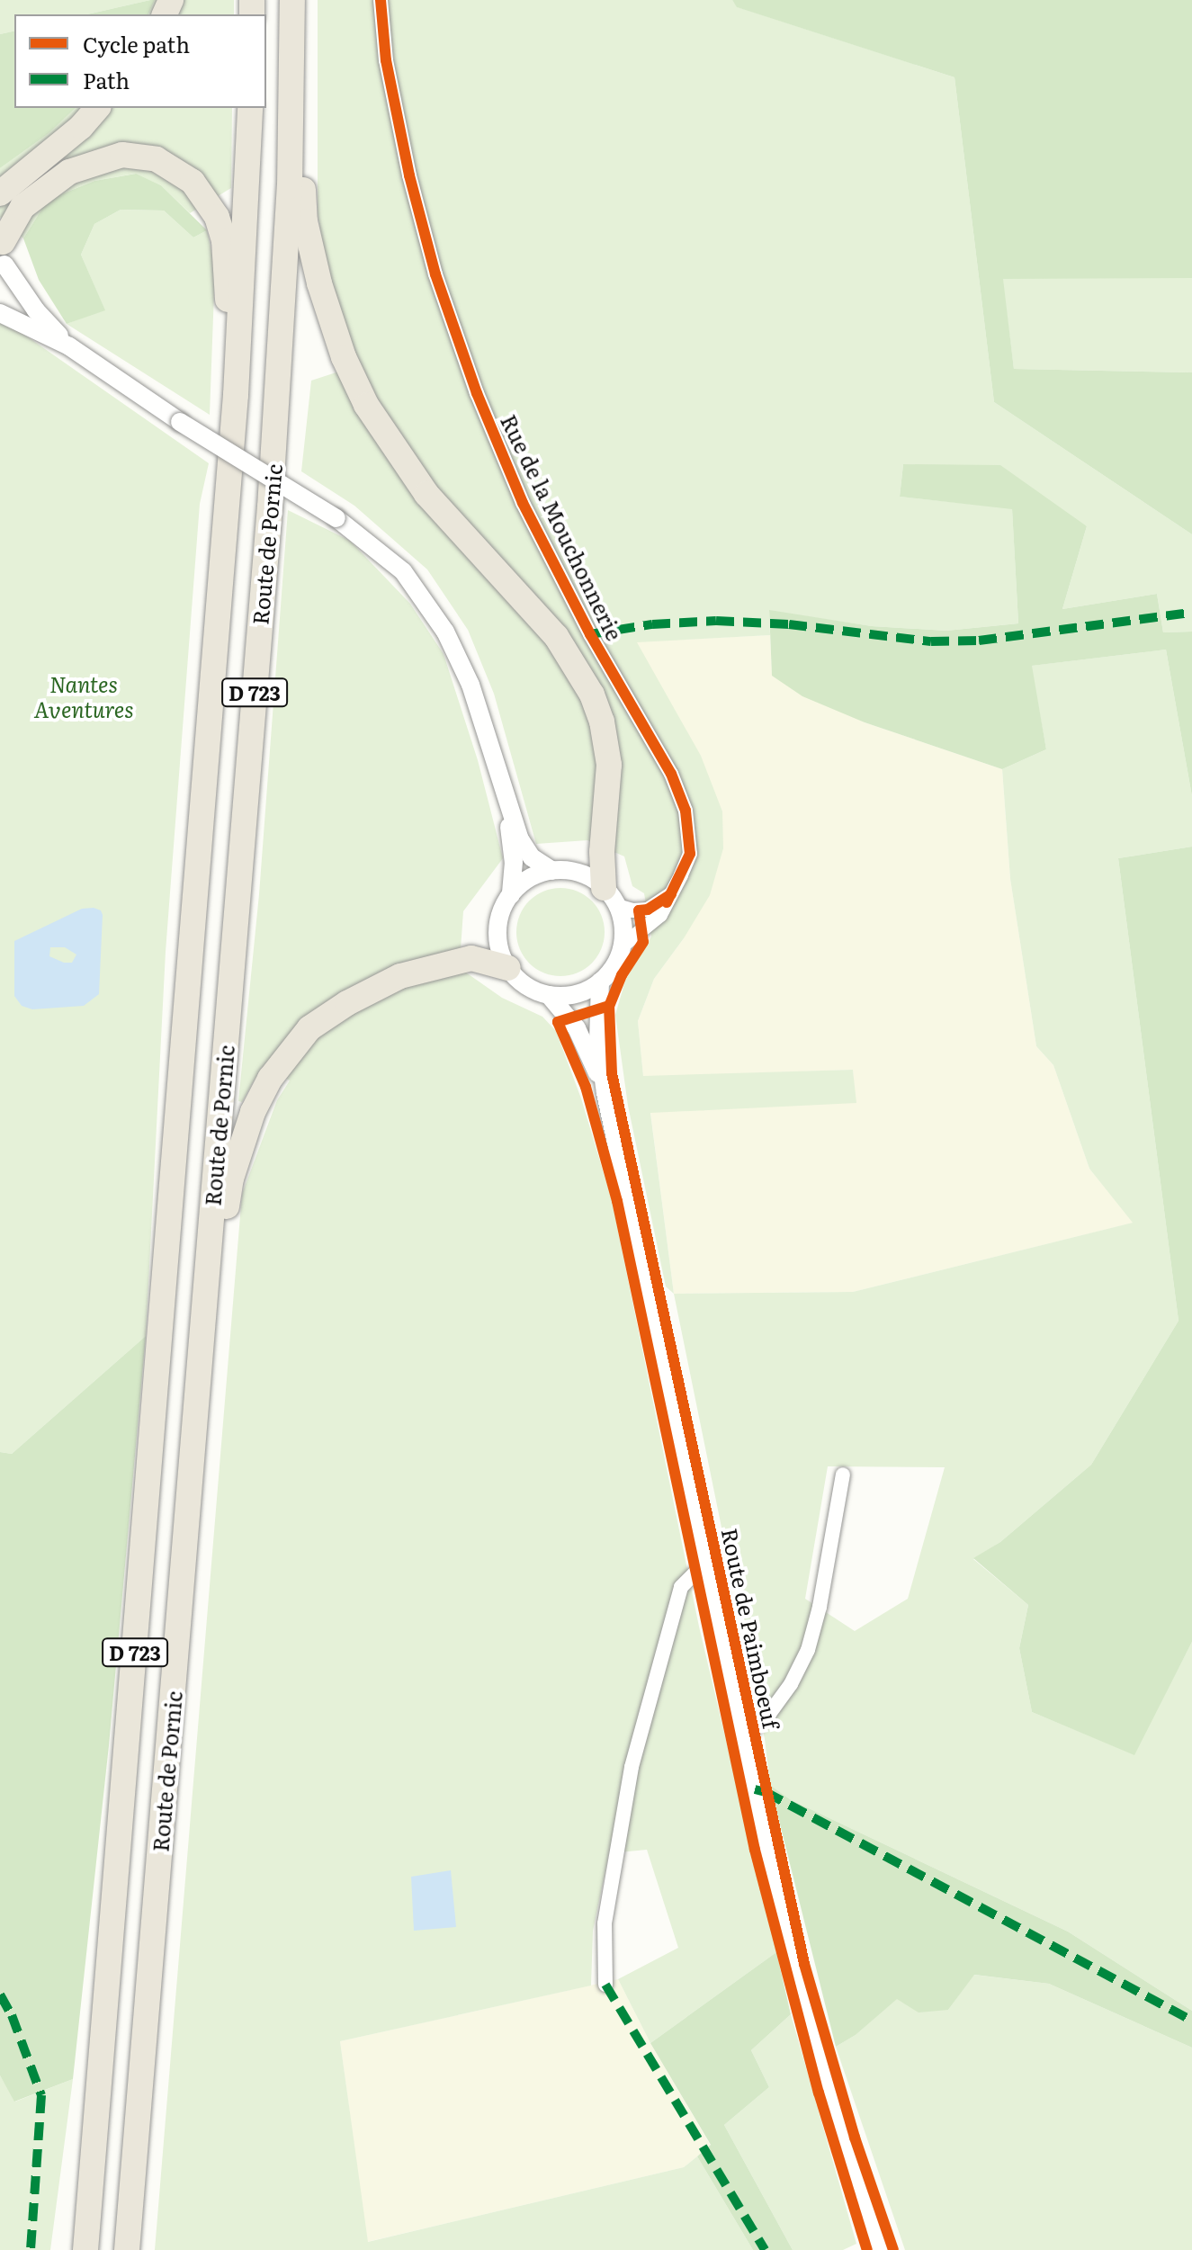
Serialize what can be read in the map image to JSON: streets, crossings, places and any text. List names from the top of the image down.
{
  "streets": {
    "highway": ["Route de Pornic", "D 723"],
    "street": ["Rue de la Mouchonnerie", "Route de Paimboeuf"]
  },
  "crossings": [
    ["Rue de la Mouchonnerie", "Route de Paimboeuf"]
  ],
  "parks": ["Nantes Aventures"],
  "legend": ["Cycle path", "Path"]
}
